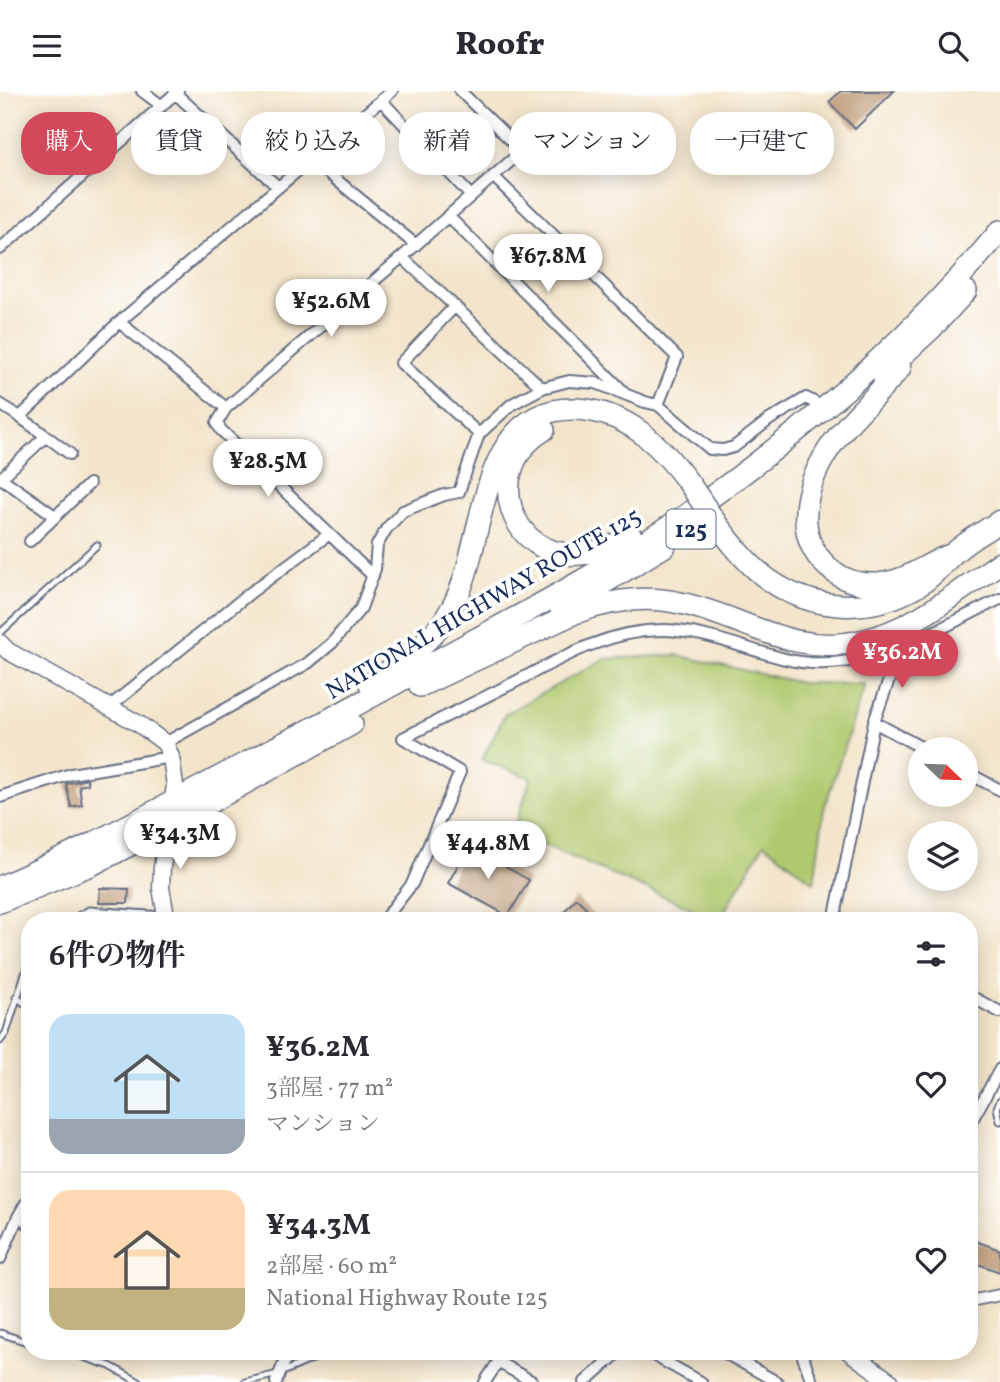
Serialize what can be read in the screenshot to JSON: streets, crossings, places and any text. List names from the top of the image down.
{
  "streets": {
    "highway": ["125", "NATIONAL HIGHWAY ROUTE 125"]
  },
  "north": "bottom right",
  "page": {
    "header": "Roofr",
    "chip": [
      "購入",
      "賃貸",
      "絞り込み",
      "新着",
      "マンション",
      "一戸建て"
    ],
    "price": [
      "¥67.8M",
      "¥52.6M",
      "¥28.5M",
      "¥36.2M",
      "¥34.3M",
      "¥44.8M"
    ],
    "heading": "6件の物件",
    "list": [
      {
        "name": "¥36.2M",
        "note": "3部屋 · 77 m² · マンション"
      },
      {
        "name": "¥34.3M",
        "note": "2部屋 · 60 m² · National Highway Route 125"
      }
    ]
  }
}
